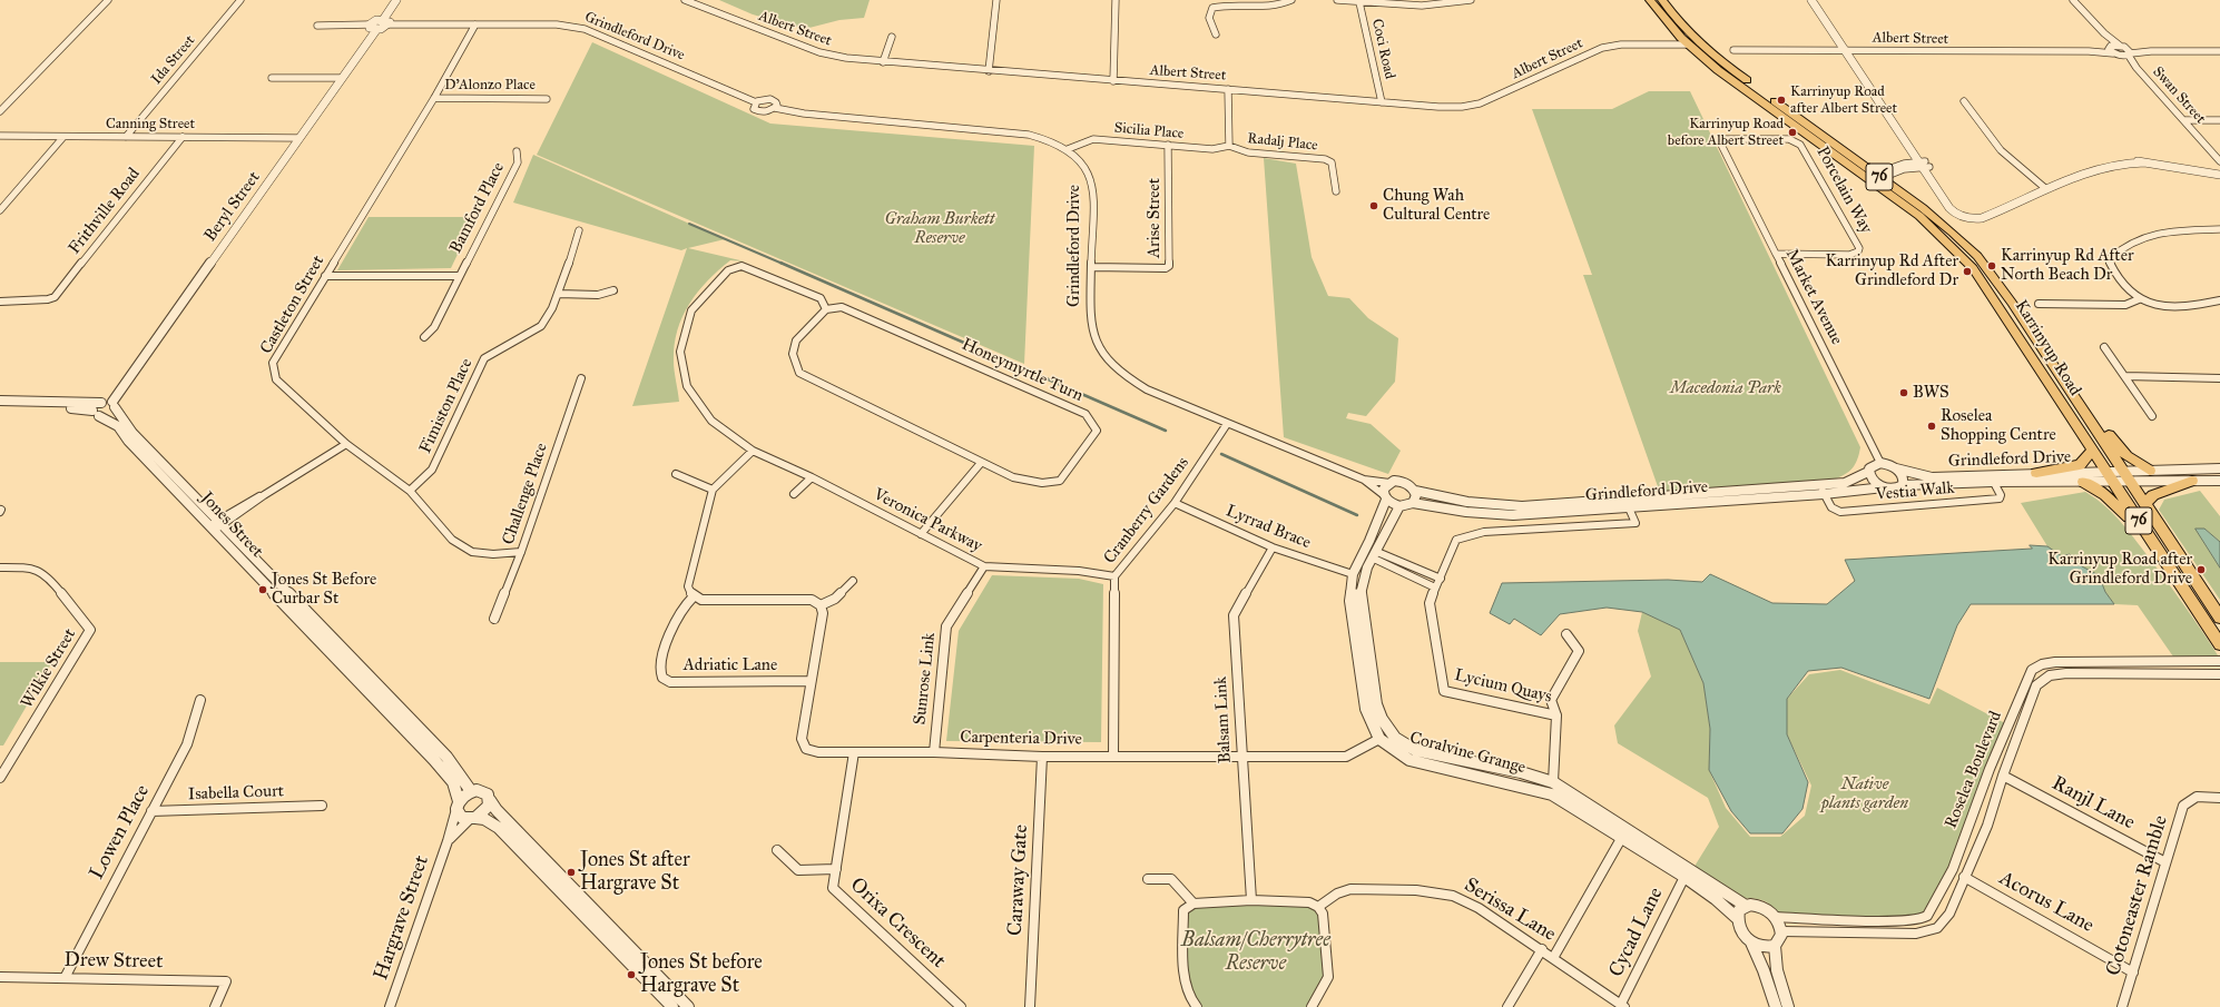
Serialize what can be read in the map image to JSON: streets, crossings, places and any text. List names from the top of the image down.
{
  "streets": {
    "highway": ["76", "Karrinyup Road"],
    "street": [
      "Albert Street",
      "Grindleford Drive",
      "Coci Road",
      "Ida Street",
      "D'Alonzo Place",
      "Swan Street",
      "Canning Street",
      "Sicilia Place",
      "Radalj Place",
      "Porcelain Way",
      "Beryl Street",
      "Bamford Place",
      "Frithville Road",
      "Arise Street",
      "Market Avenue",
      "Castleton Street",
      "Honeymyrtle Turn",
      "Fimiston Place",
      "Vestia Walk",
      "Challenge Place",
      "Cranberry Gardens",
      "Veronica Parkway",
      "Jones Street",
      "Lyrrad Brace",
      "Adriatic Lane",
      "Wilkie Street",
      "Sunrose Link",
      "Lycium Quays",
      "Balsam Link",
      "Carpenteria Drive",
      "Coralvine Grange",
      "Roselea Boulevard",
      "Isabella Court",
      "Ranjl Lane",
      "Lowen Place",
      "Caraway Gate",
      "Cotoneaster Ramble",
      "Acorus Lane",
      "Serissa Lane",
      "Hargrave Street",
      "Orixa Crescent",
      "Cycad Lane",
      "Drew Street"
    ]
  },
  "crossings": [
    ["Albert Street", "Coci Road"],
    ["Albert Street", "Swan Street"],
    ["Albert Street", "Karrinyup Road"],
    ["Grindleford Drive", "Sicilia Place"],
    ["Grindleford Drive", "Beryl Street"],
    ["Grindleford Drive", "Arise Street"],
    ["Grindleford Drive", "Market Avenue"],
    ["Grindleford Drive", "Castleton Street"],
    ["Grindleford Drive", "Karrinyup Road"],
    ["Grindleford Drive", "Vestia Walk"],
    ["Grindleford Drive", "Cranberry Gardens"],
    ["Grindleford Drive", "Lycium Quays"],
    ["Grindleford Drive", "Coralvine Grange"],
    ["Ida Street", "Canning Street"],
    ["D'Alonzo Place", "Castleton Street"],
    ["Canning Street", "Beryl Street"],
    ["Canning Street", "Frithville Road"],
    ["Sicilia Place", "Radalj Place"],
    ["Sicilia Place", "Arise Street"],
    ["Porcelain Way", "Market Avenue"],
    ["Beryl Street", "Jones Street"],
    ["Bamford Place", "Castleton Street"],
    ["Castleton Street", "Fimiston Place"],
    ["Castleton Street", "Challenge Place"],
    ["Honeymyrtle Turn", "Veronica Parkway"],
    ["Cranberry Gardens", "Veronica Parkway"],
    ["Cranberry Gardens", "Lyrrad Brace"],
    ["Cranberry Gardens", "Carpenteria Drive"],
    ["Veronica Parkway", "Sunrose Link"],
    ["Jones Street", "Hargrave Street"],
    ["Lyrrad Brace", "Balsam Link"],
    ["Lyrrad Brace", "Coralvine Grange"],
    ["Adriatic Lane", "Carpenteria Drive"],
    ["Sunrose Link", "Carpenteria Drive"],
    ["Lycium Quays", "Coralvine Grange"],
    ["Balsam Link", "Carpenteria Drive"],
    ["Carpenteria Drive", "Coralvine Grange"],
    ["Carpenteria Drive", "Caraway Gate"],
    ["Carpenteria Drive", "Orixa Crescent"],
    ["Coralvine Grange", "Roselea Boulevard"],
    ["Coralvine Grange", "Cycad Lane"],
    ["Roselea Boulevard", "Ranjl Lane"],
    ["Roselea Boulevard", "Acorus Lane"],
    ["Isabella Court", "Lowen Place"],
    ["Ranjl Lane", "Cotoneaster Ramble"],
    ["Lowen Place", "Drew Street"],
    ["Cotoneaster Ramble", "Acorus Lane"],
    ["Serissa Lane", "Cycad Lane"]
  ],
  "parks": [
    "Graham Burkett Reserve",
    "Macedonia Park",
    "Native plants garden",
    "Balsam/Cherrytree Reserve"
  ],
  "places": [
    "Karrinyup Road after Albert Street",
    "Karrinyup Road before Albert Street",
    "Chung Wah Cultural Centre",
    "Karrinyup Rd After North Beach Dr",
    "Karrinyup Rd After Grindleford Dr",
    "BWS",
    "Roselea Shopping Centre",
    "Karrinyup Road after Grindleford Drive",
    "Jones St Before Curbar St",
    "Jones St after Hargrave St",
    "Jones St before Hargrave St"
  ]
}
